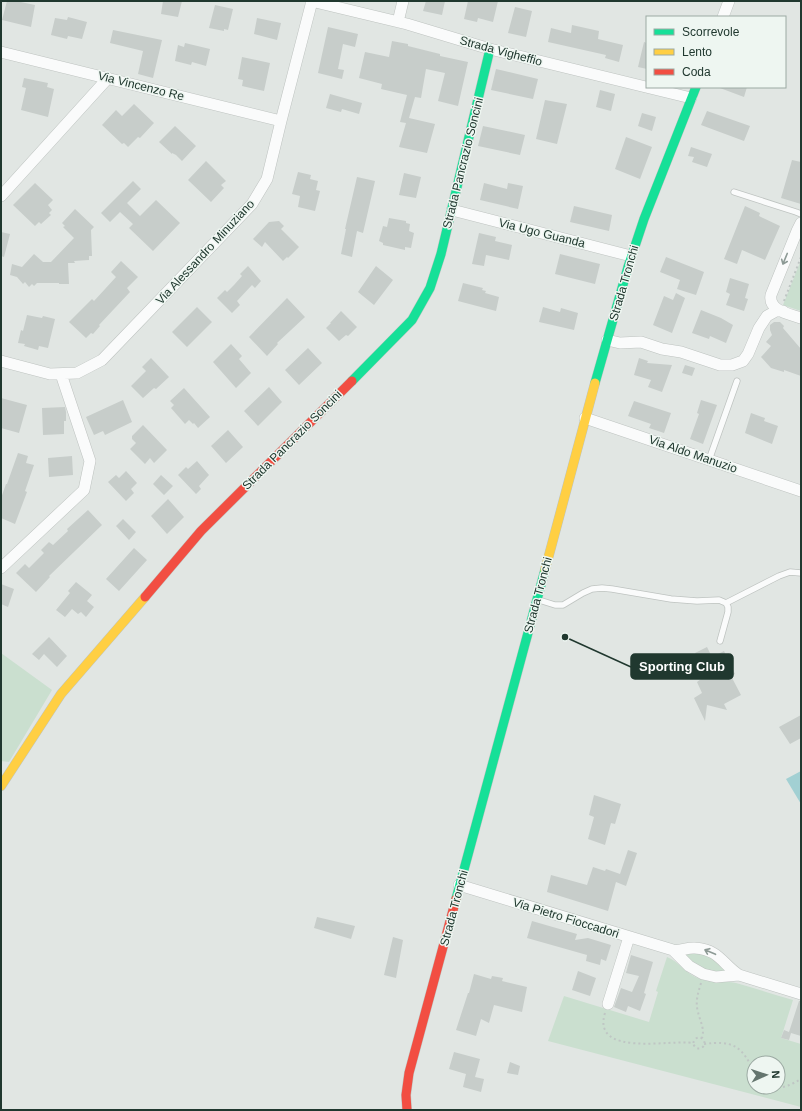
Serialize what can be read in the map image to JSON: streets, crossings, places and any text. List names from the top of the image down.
{
  "streets": {
    "street": [
      "Strada Vigheffio",
      "Via Vincenzo Re",
      "Strada Pancrazio Soncini",
      "Via Ugo Guanda",
      "Via Alessandro Minuziano",
      "Strada Tronchi",
      "Via Aldo Manuzio",
      "Via Pietro Fioccadori"
    ]
  },
  "crossings": [
    ["Strada Vigheffio", "Strada Pancrazio Soncini"],
    ["Strada Vigheffio", "Via Alessandro Minuziano"],
    ["Strada Vigheffio", "Strada Tronchi"],
    ["Via Vincenzo Re", "Via Alessandro Minuziano"],
    ["Strada Pancrazio Soncini", "Via Ugo Guanda"],
    ["Via Ugo Guanda", "Strada Tronchi"],
    ["Strada Tronchi", "Via Aldo Manuzio"],
    ["Strada Tronchi", "Via Pietro Fioccadori"]
  ],
  "places": ["Sporting Club"],
  "legend": ["Scorrevole", "Lento", "Coda"],
  "north": "right"
}
